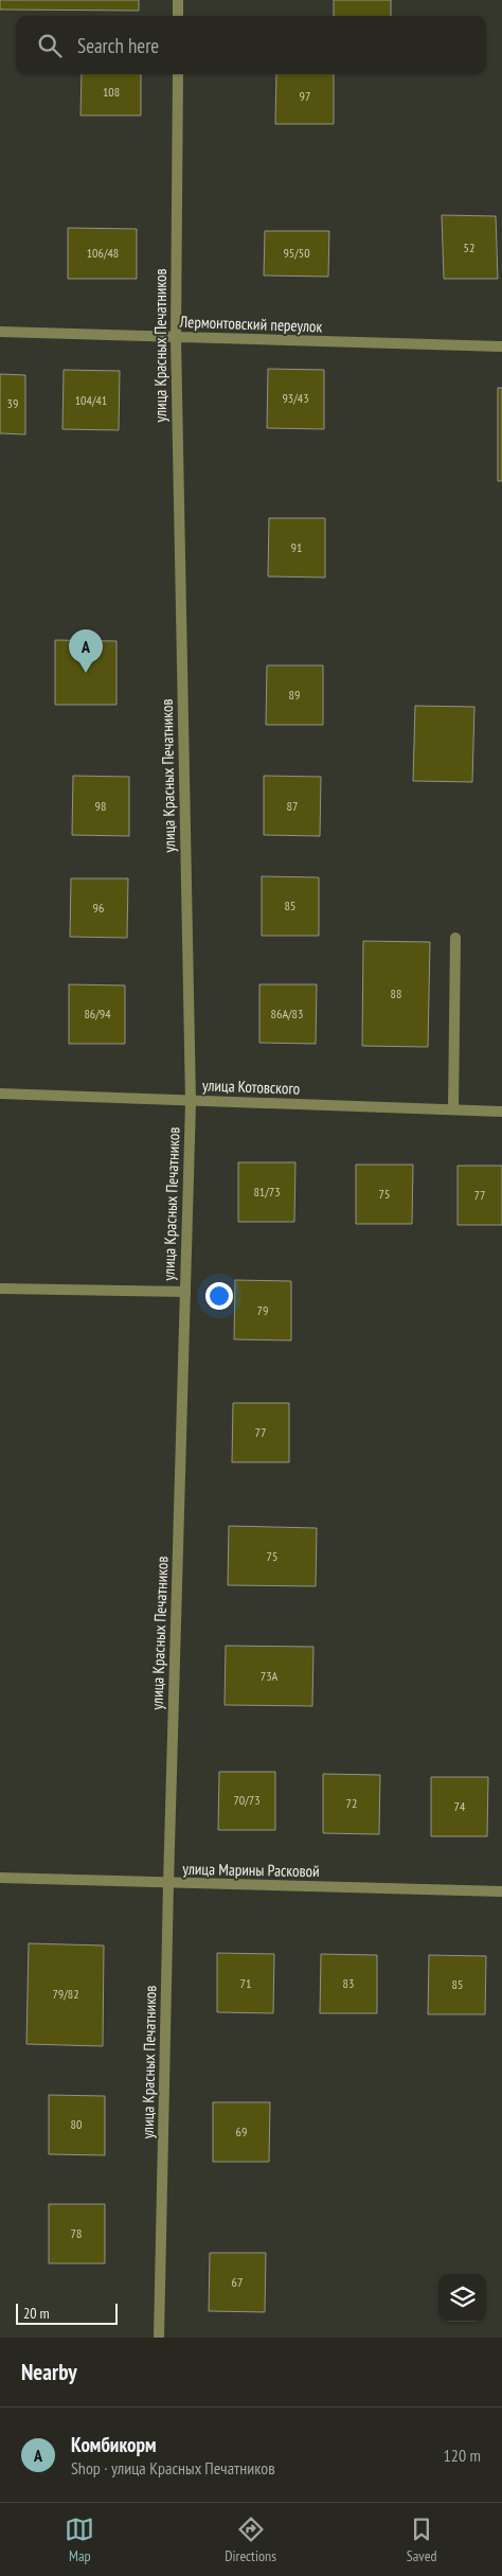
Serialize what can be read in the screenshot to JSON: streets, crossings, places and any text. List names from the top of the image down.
{
  "streets": {
    "street": [
      "Лермонтовский переулок",
      "улица Красных Печатников",
      "улица Котовского",
      "улица Марины Расковой"
    ]
  },
  "crossings": [
    ["Лермонтовский переулок", "улица Красных Печатников"],
    ["улица Красных Печатников", "улица Котовского"],
    ["улица Красных Печатников", "улица Марины Расковой"]
  ],
  "house_numbers": [
    "108",
    "97",
    "52",
    "106/48",
    "95/50",
    "93/43",
    "104/41",
    "39",
    "91",
    "89",
    "98",
    "87",
    "85",
    "96",
    "88",
    "86/94",
    "86А/83",
    "81/73",
    "75",
    "77",
    "79",
    "77",
    "75",
    "73А",
    "70/73",
    "72",
    "74",
    "71",
    "83",
    "85",
    "79/82",
    "80",
    "69",
    "78",
    "67"
  ],
  "scale_bar": "20 m",
  "page": {
    "search": "Search here",
    "pins": "A",
    "scale": "20 m",
    "heading": "Nearby",
    "list": [
      {
        "mark": "A",
        "name": "Комбикорм",
        "note": "Shop · улица Красных Печатников",
        "value": "120 m"
      }
    ],
    "nav": ["Map", "Directions", "Saved"]
  }
}
